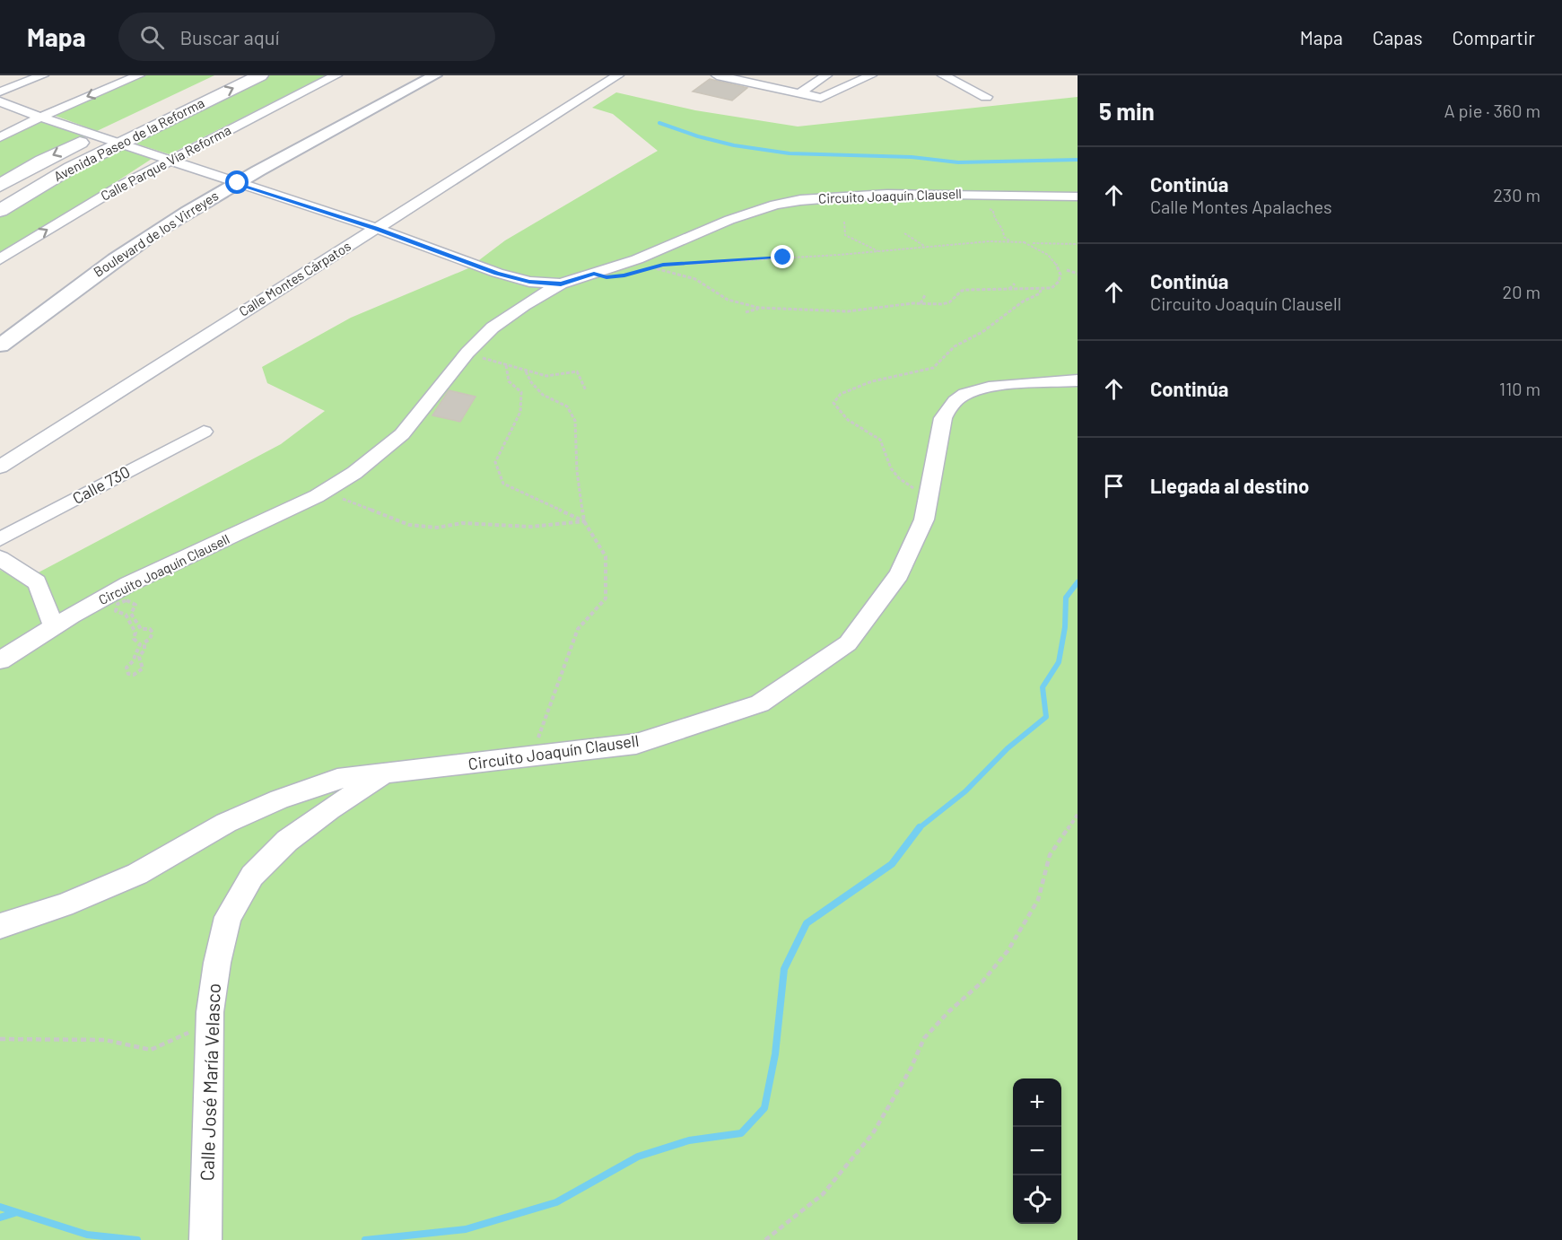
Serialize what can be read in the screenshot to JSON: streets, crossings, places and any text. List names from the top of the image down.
{
  "streets": {
    "main road": ["Avenida Paseo de la Reforma"],
    "street": [
      "Calle Parque Vía Reforma",
      "Circuito Joaquín Clausell",
      "Boulevard de los Virreyes",
      "Calle Montes Cárpatos",
      "Calle 730",
      "Calle José María Velasco"
    ]
  },
  "crossings": [
    ["Circuito Joaquín Clausell", "Calle José María Velasco"]
  ],
  "page": {
    "header": "Mapa",
    "search": "Buscar aquí",
    "nav": ["Mapa", "Capas", "Compartir"],
    "heading": ["5 min", "A pie · 360 m"],
    "list": [
      ["Continúa", "Calle Montes Apalaches", "230 m"],
      ["Continúa", "Circuito Joaquín Clausell", "20 m"],
      ["Continúa", "110 m"],
      "Llegada al destino"
    ],
    "map_buttons": ["+", "−"]
  }
}
